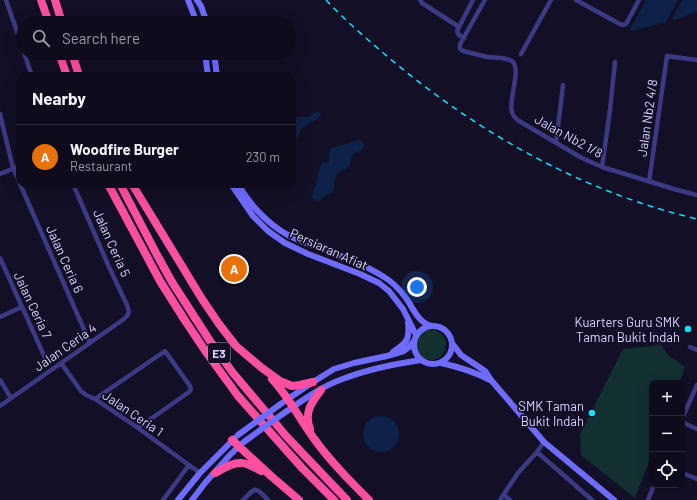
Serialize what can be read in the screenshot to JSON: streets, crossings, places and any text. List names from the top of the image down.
{
  "streets": {
    "highway": ["E3"],
    "main road": ["Persiaran Afiat"],
    "street": [
      "Jalan Nb2 4/8",
      "Jalan Nb2 1/8",
      "Jalan Ceria 5",
      "Jalan Ceria 6",
      "Jalan Ceria 7",
      "Jalan Ceria 4",
      "Jalan Ceria 1"
    ]
  },
  "crossings": [
    ["Jalan Nb2 4/8", "Jalan Nb2 1/8"],
    ["Jalan Ceria 5", "Jalan Ceria 4"],
    ["Jalan Ceria 6", "Jalan Ceria 4"],
    ["Jalan Ceria 4", "Jalan Ceria 1"]
  ],
  "places": ["Kuarters Guru SMK Taman Bukit Indah", "SMK Taman Bukit Indah"],
  "page": {
    "search": "Search here",
    "heading": "Nearby",
    "list": [
      {
        "mark": "A",
        "name": "Woodfire Burger",
        "note": "Restaurant",
        "value": "230 m"
      }
    ],
    "pins": "A",
    "map_buttons": ["+", "−"]
  }
}
